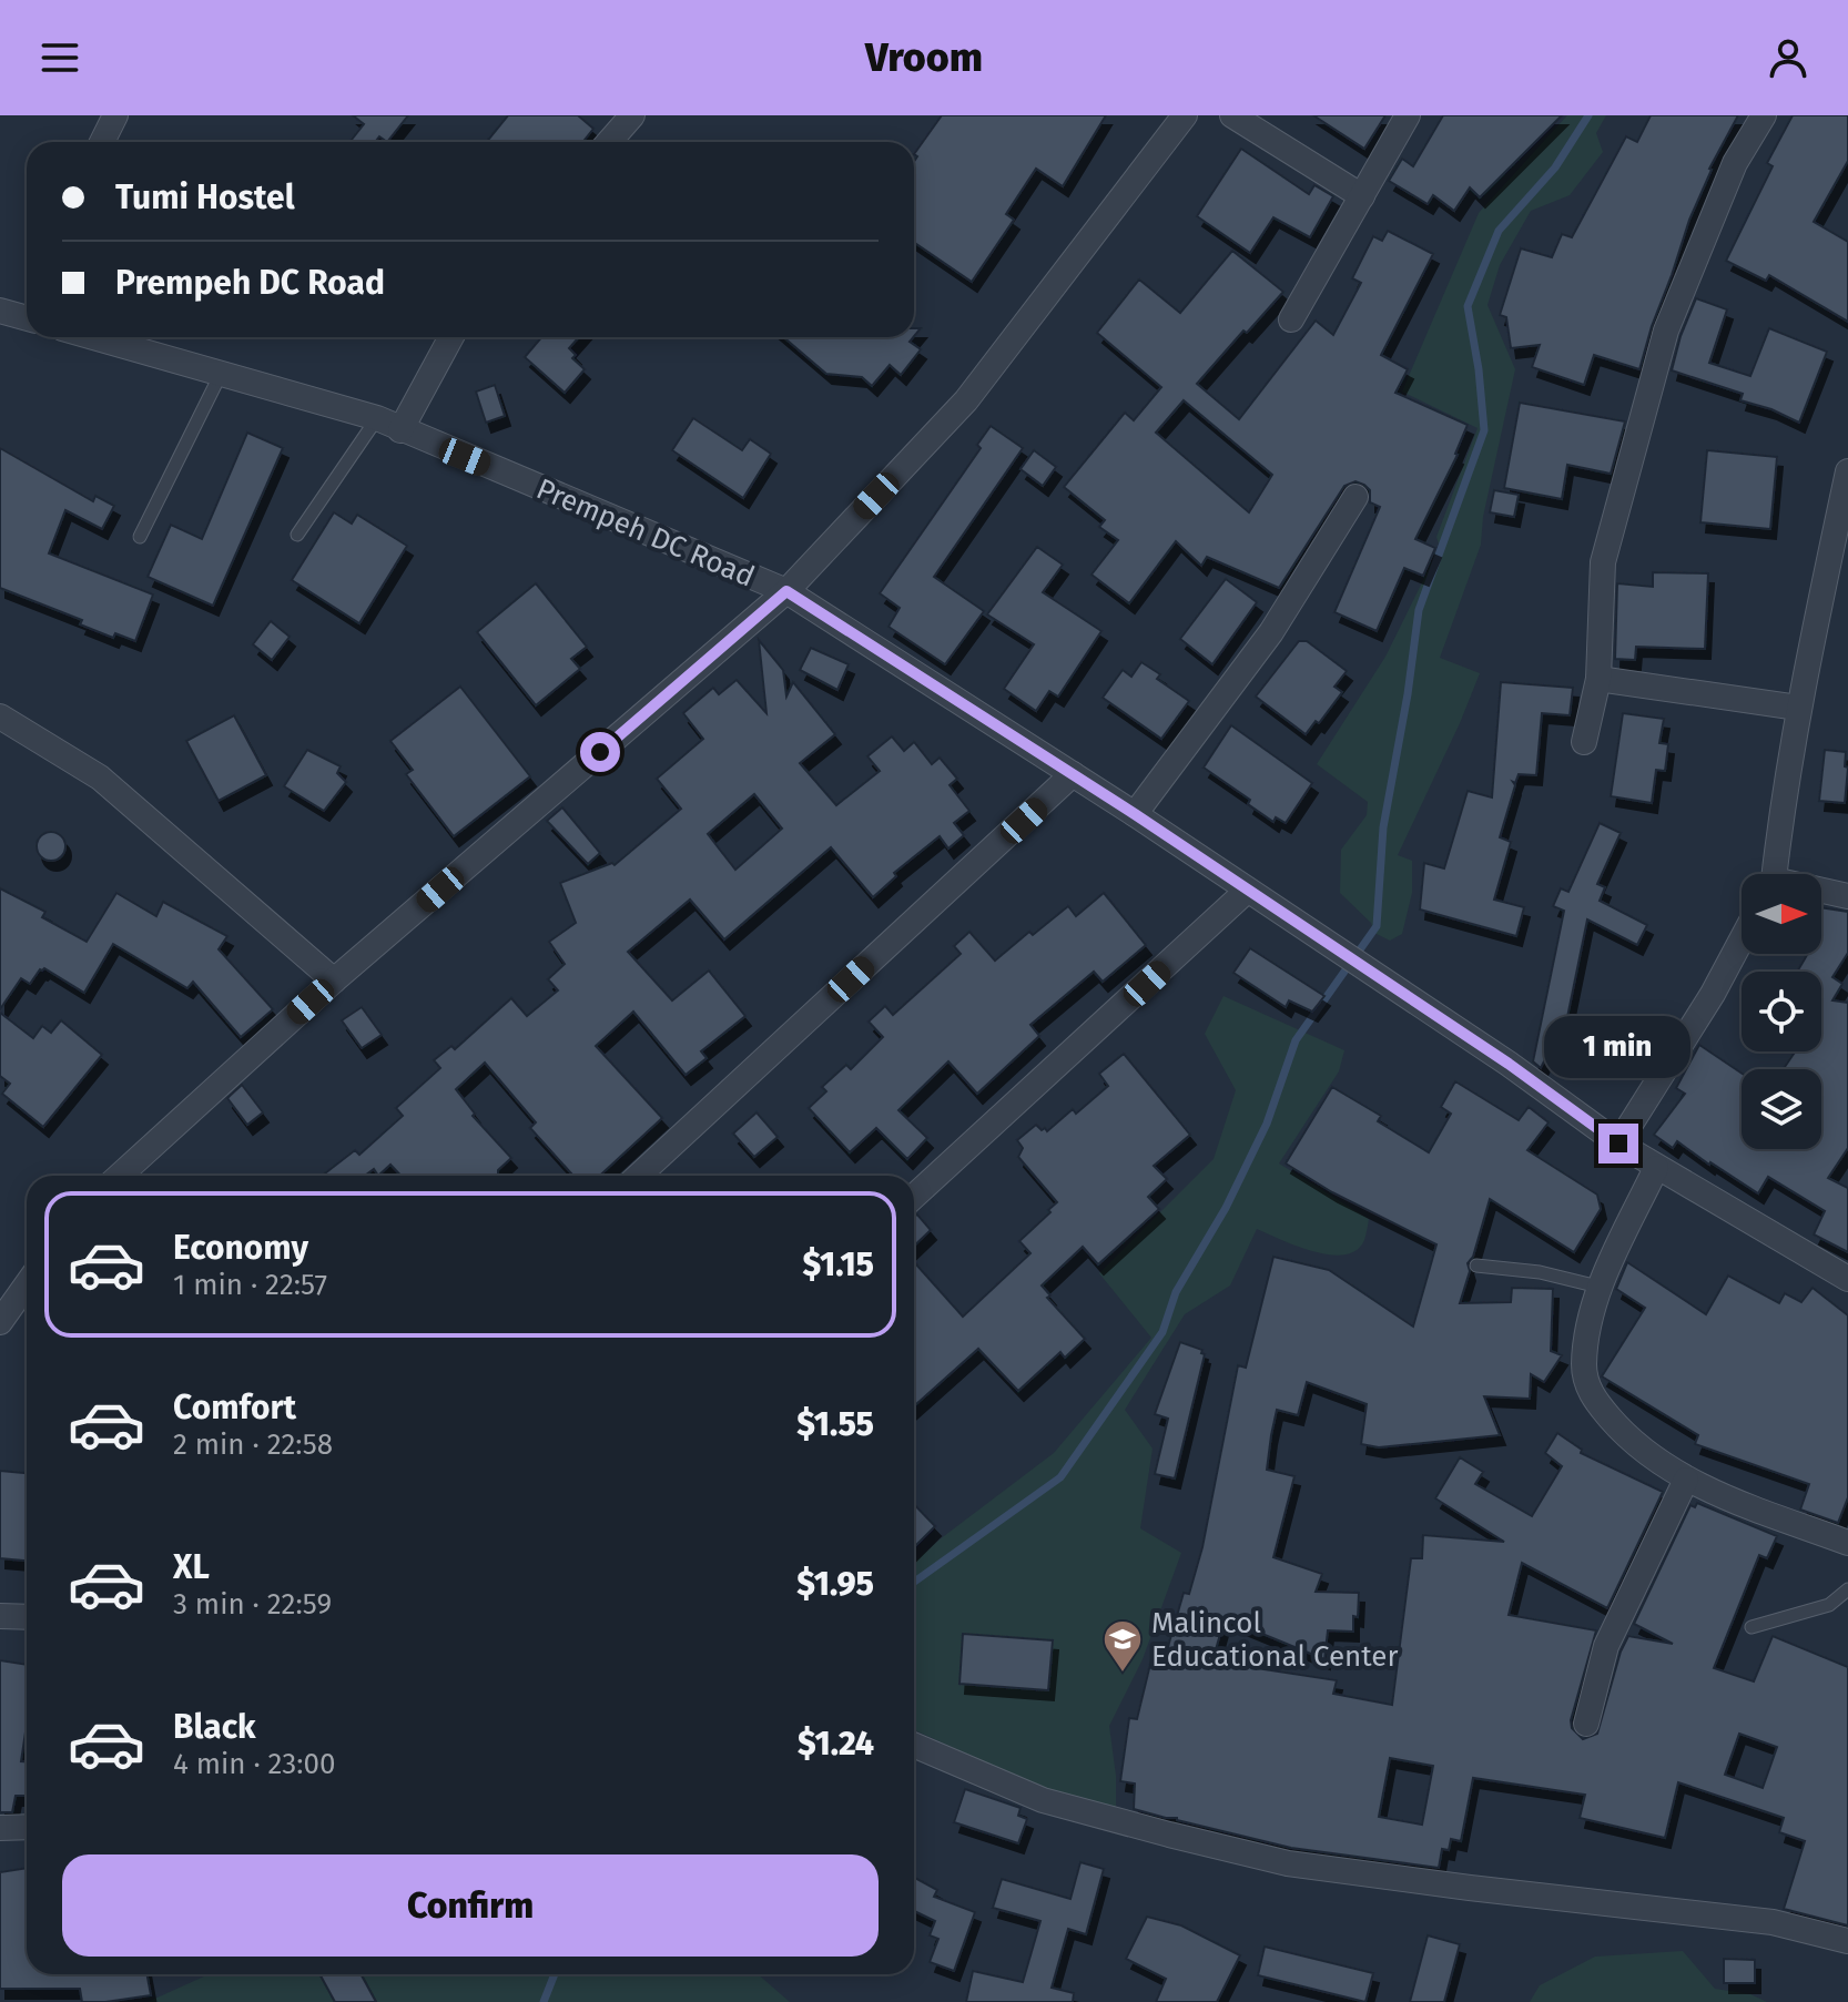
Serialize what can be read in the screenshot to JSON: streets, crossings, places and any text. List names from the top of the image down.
{
  "streets": {
    "street": ["Prempeh DC Road"]
  },
  "places": {
    "school or university": ["Malincol Educational Center"]
  },
  "north": "right",
  "page": {
    "header": "Vroom",
    "banner": ["Tumi Hostel", "Prempeh DC Road"],
    "bubble": "1 min",
    "list": [
      {
        "name": "Economy",
        "note": "1 min · 22:57",
        "value": "$1.15"
      },
      {
        "name": "Comfort",
        "note": "2 min · 22:58",
        "value": "$1.55"
      },
      {
        "name": "XL",
        "note": "3 min · 22:59",
        "value": "$1.95"
      },
      {
        "name": "Black",
        "note": "4 min · 23:00",
        "value": "$1.24"
      }
    ],
    "buttons": "Confirm"
  }
}
